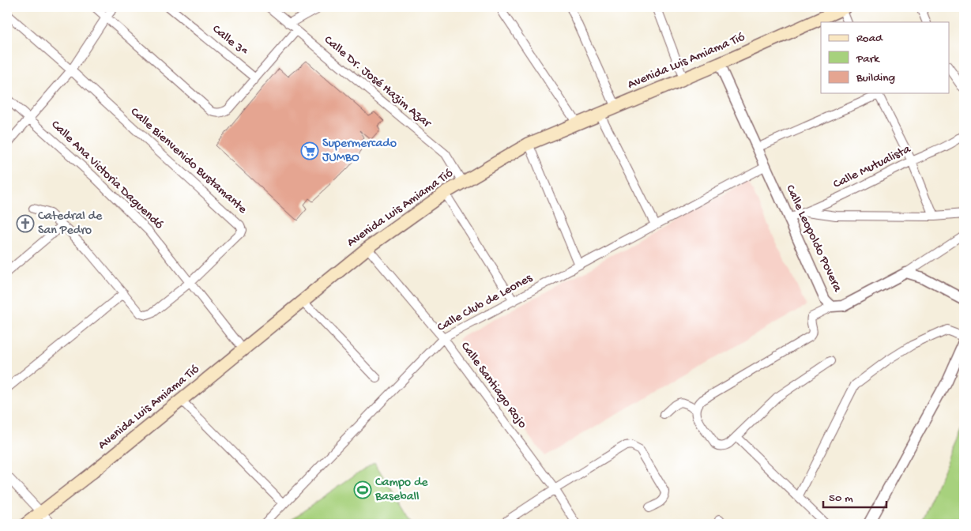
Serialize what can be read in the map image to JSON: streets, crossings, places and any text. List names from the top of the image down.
{
  "streets": {
    "main road": ["Avenida Luis Amiama Tió"],
    "street": [
      "Calle 3ª",
      "Calle Dr. José Hazim Azar",
      "Calle Bienvenido Bustamante",
      "Calle Mutualista",
      "Calle Ana Victoria Daguendó",
      "Calle Leopoldo Povera",
      "Calle Club de Leones",
      "Calle Santiago Rojo"
    ]
  },
  "crossings": [
    ["Avenida Luis Amiama Tió", "Calle Dr. José Hazim Azar"],
    ["Avenida Luis Amiama Tió", "Calle Ana Victoria Daguendó"],
    ["Avenida Luis Amiama Tió", "Calle Leopoldo Povera"],
    ["Avenida Luis Amiama Tió", "Calle Santiago Rojo"],
    ["Calle Bienvenido Bustamante", "Calle Ana Victoria Daguendó"],
    ["Calle Mutualista", "Calle Leopoldo Povera"],
    ["Calle Leopoldo Povera", "Calle Club de Leones"],
    ["Calle Club de Leones", "Calle Santiago Rojo"]
  ],
  "places": {
    "supermarket": ["Supermercado JUMBO"],
    "church": ["Catedral de San Pedro"],
    "sports": ["Campo de Baseball"]
  },
  "legend": ["Road", "Park", "Building"],
  "scale_bar": "50 m"
}
